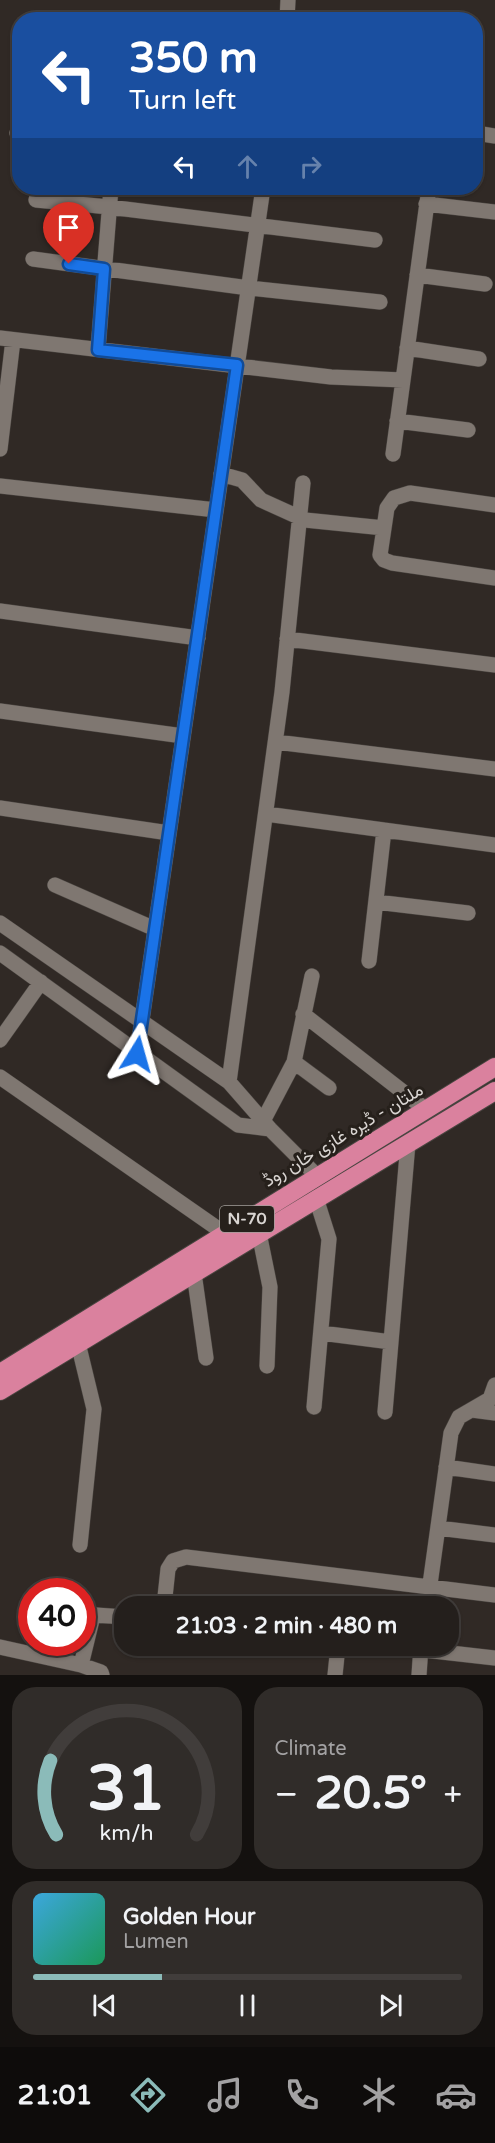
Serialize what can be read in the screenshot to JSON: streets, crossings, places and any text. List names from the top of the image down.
{
  "streets": {
    "highway": ["ملتان - ڈیرہ غازی خان روڈ", "N-70"]
  },
  "page": {
    "turn": ["350 m", "Turn left"],
    "limit": "40",
    "trip": "21:03 · 2 min · 480 m",
    "tile": "Climate",
    "heat": ["−", "20.5°", "+"],
    "song": ["Golden Hour", "Lumen"],
    "tabs": "21:01",
    "gauge": ["31", "km/h"]
  }
}
